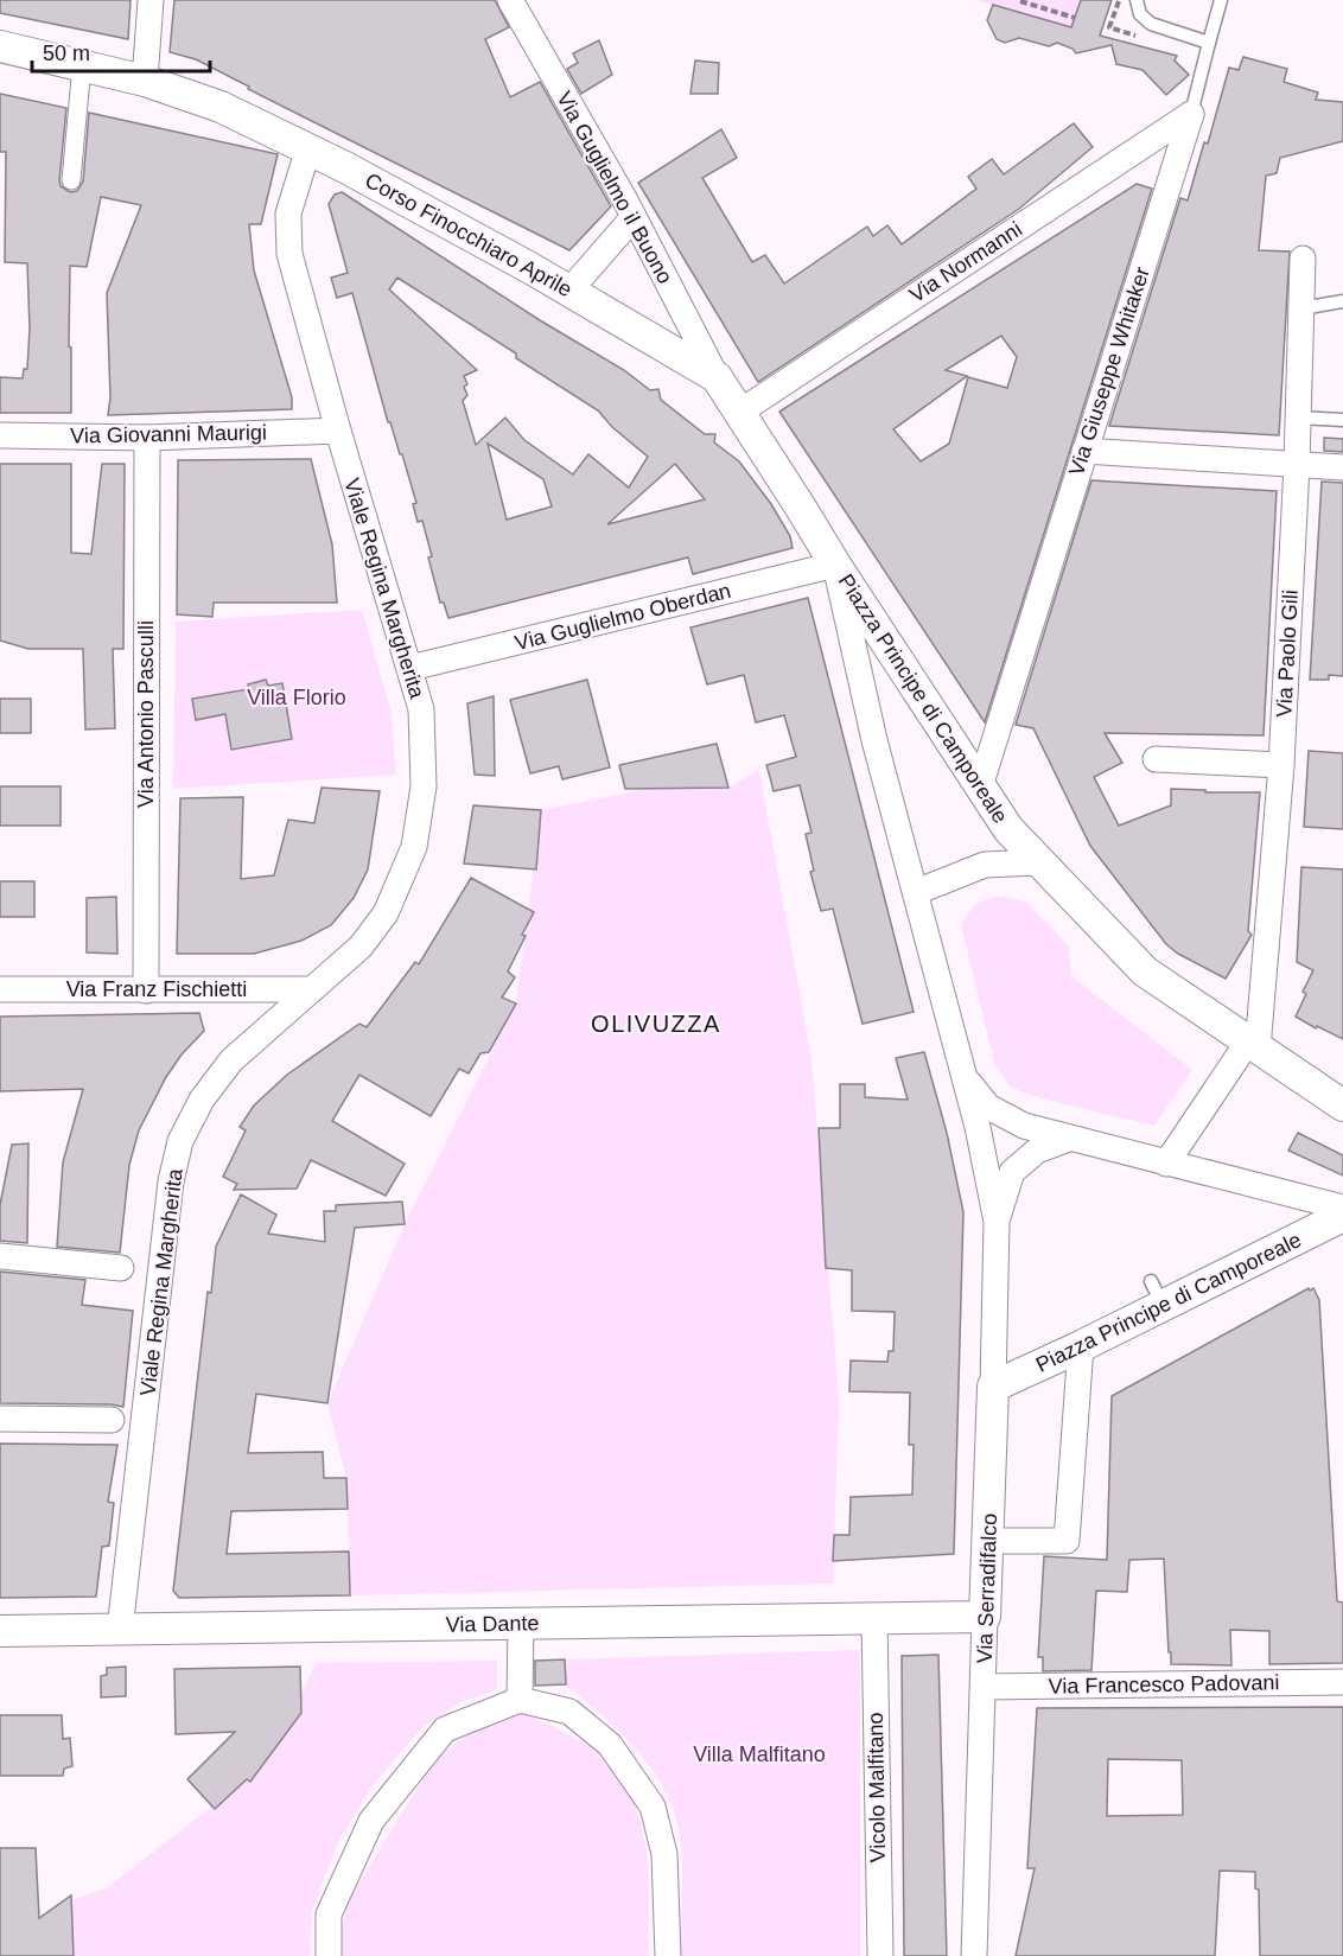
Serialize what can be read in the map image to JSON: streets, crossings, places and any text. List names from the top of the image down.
{
  "streets": {
    "street": [
      "Via Guglielmo il Buono",
      "Corso Finocchiaro Aprile",
      "Via Normanni",
      "Via Giuseppe Whitaker",
      "Via Giovanni Maurigi",
      "Viale Regina Margherita",
      "Via Guglielmo Oberdan",
      "Via Paolo Gili",
      "Piazza Principe di Camporeale",
      "Via Antonio Pasculli",
      "Via Franz Fischietti",
      "Via Serradifalco",
      "Via Dante",
      "Via Francesco Padovani",
      "Vicolo Malfitano"
    ]
  },
  "crossings": [
    ["Via Guglielmo il Buono", "Corso Finocchiaro Aprile"],
    ["Corso Finocchiaro Aprile", "Via Normanni"],
    ["Corso Finocchiaro Aprile", "Viale Regina Margherita"],
    ["Corso Finocchiaro Aprile", "Via Guglielmo Oberdan"],
    ["Corso Finocchiaro Aprile", "Piazza Principe di Camporeale"],
    ["Via Normanni", "Via Giuseppe Whitaker"],
    ["Via Giuseppe Whitaker", "Piazza Principe di Camporeale"],
    ["Via Giovanni Maurigi", "Viale Regina Margherita"],
    ["Via Giovanni Maurigi", "Via Antonio Pasculli"],
    ["Viale Regina Margherita", "Via Guglielmo Oberdan"],
    ["Viale Regina Margherita", "Via Franz Fischietti"],
    ["Viale Regina Margherita", "Via Dante"],
    ["Via Guglielmo Oberdan", "Piazza Principe di Camporeale"],
    ["Via Paolo Gili", "Piazza Principe di Camporeale"],
    ["Piazza Principe di Camporeale", "Via Serradifalco"],
    ["Via Antonio Pasculli", "Via Franz Fischietti"],
    ["Via Serradifalco", "Via Dante"],
    ["Via Serradifalco", "Via Francesco Padovani"],
    ["Via Dante", "Vicolo Malfitano"]
  ],
  "districts": ["OLIVUZZA"],
  "parks": ["Villa Florio", "Villa Malfitano"],
  "scale_bar": "50 m"
}
